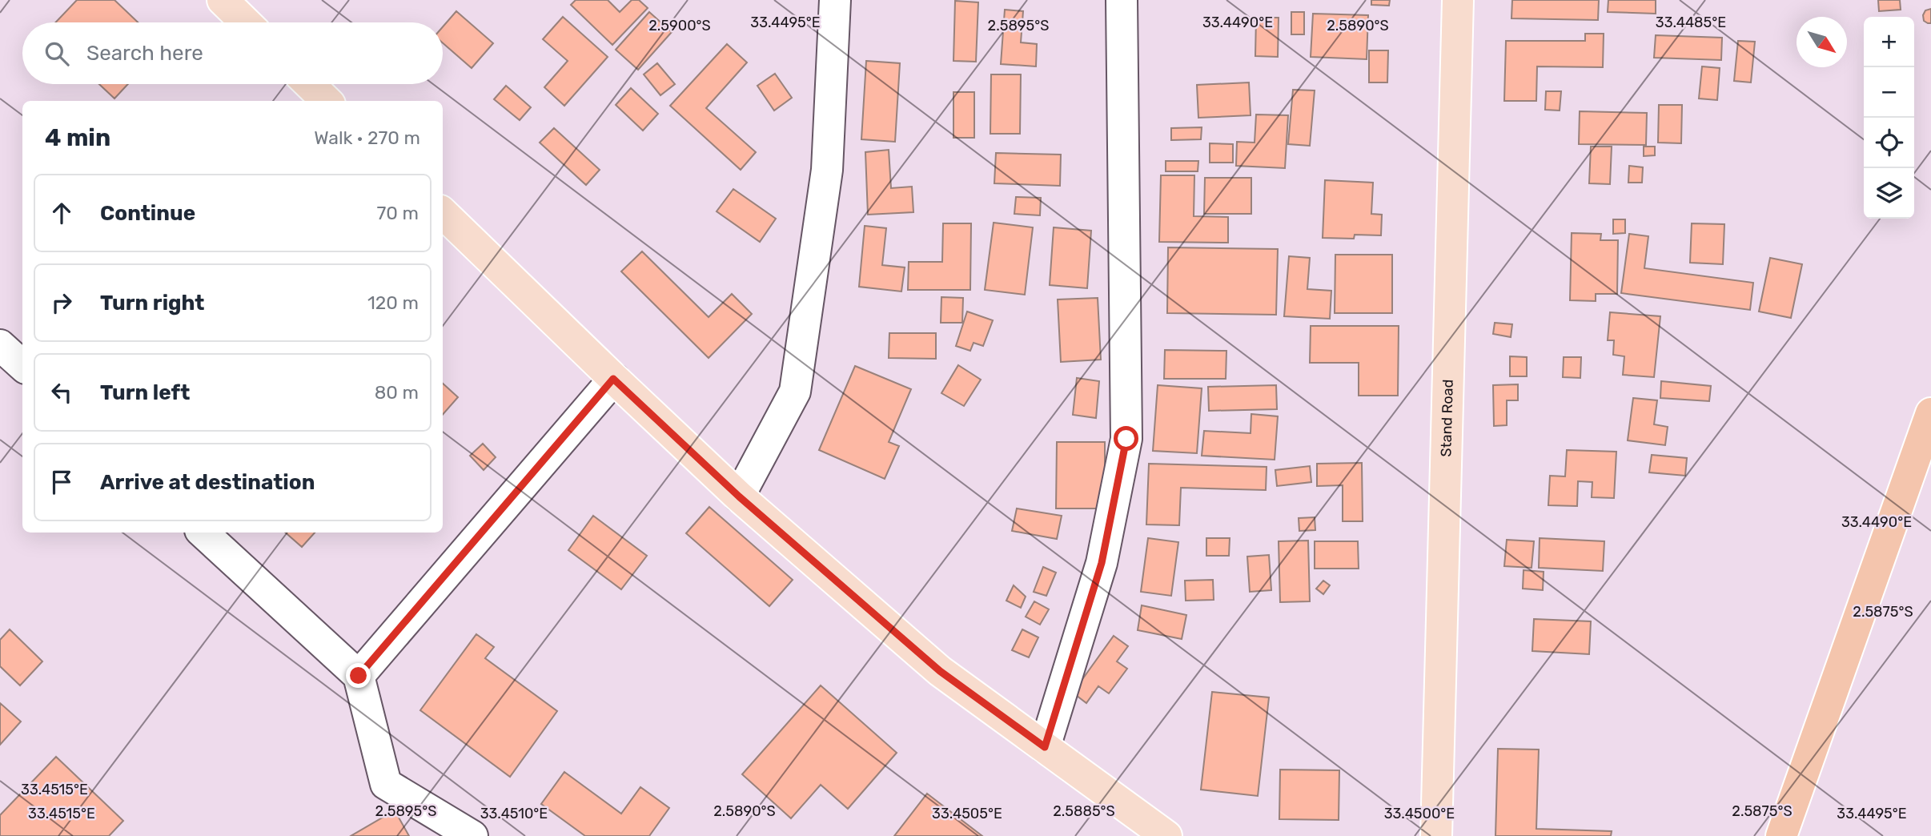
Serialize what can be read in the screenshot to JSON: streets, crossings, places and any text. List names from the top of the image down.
{
  "streets": {
    "main road": ["Stand Road"]
  },
  "north": "bottom right",
  "page": {
    "map_buttons": ["+", "−"],
    "search": "Search here",
    "heading": ["4 min", "Walk · 270 m"],
    "list": [
      ["Continue", "70 m"],
      ["Turn right", "120 m"],
      ["Turn left", "80 m"],
      "Arrive at destination"
    ]
  },
  "coordinates": [
    "33.4490°E",
    "33.4485°E",
    "33.4495°E",
    "2.5900°S",
    "2.5895°S",
    "2.5890°S",
    "2.5875°S",
    "33.4515°E",
    "2.5885°S",
    "33.4510°E",
    "33.4505°E",
    "33.4500°E"
  ]
}
